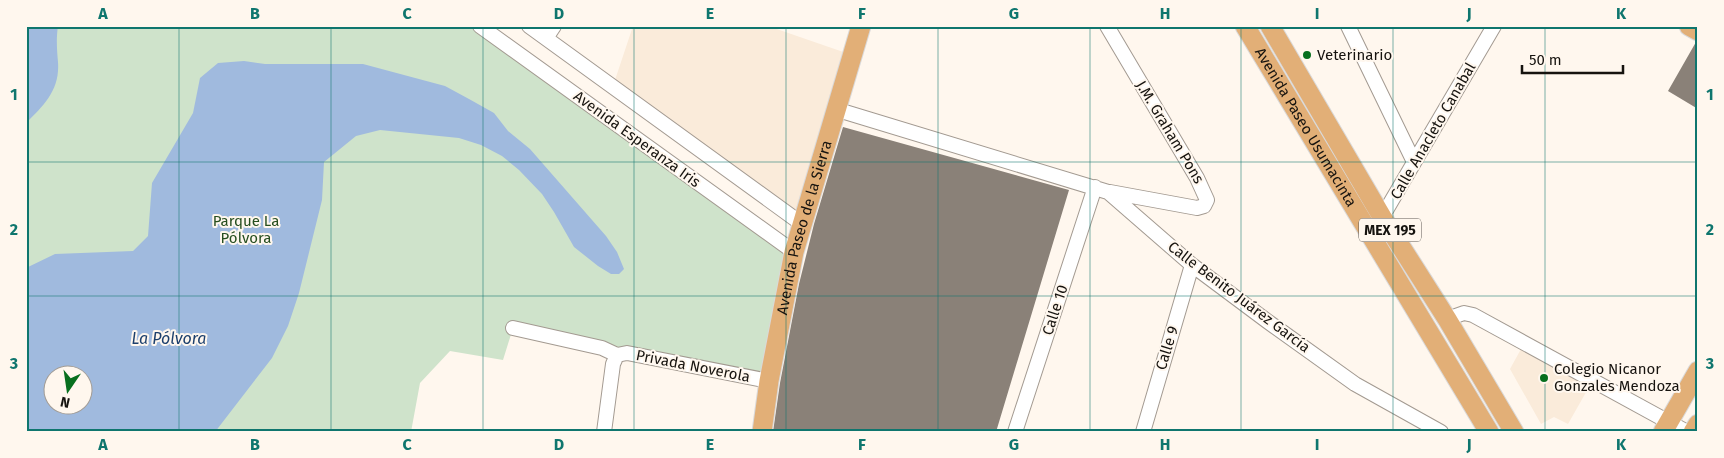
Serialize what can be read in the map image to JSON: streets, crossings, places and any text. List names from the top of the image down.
{
  "streets": {
    "main road": ["Avenida Paseo Usumacinta", "Avenida Paseo de la Sierra", "MEX 195"],
    "street": [
      "Calle Anacleto Canabal",
      "J.M. Graham Pons",
      "Avenida Esperanza Iris",
      "Calle Benito Juárez García",
      "Calle 10",
      "Calle 9",
      "Privada Noverola"
    ]
  },
  "crossings": [
    ["Avenida Paseo Usumacinta", "Calle Anacleto Canabal"],
    ["J.M. Graham Pons", "Calle Benito Juárez García"],
    ["Avenida Esperanza Iris", "Avenida Paseo de la Sierra"],
    ["Avenida Paseo de la Sierra", "Calle Benito Juárez García"],
    ["Avenida Paseo de la Sierra", "Privada Noverola"],
    ["Calle Benito Juárez García", "Calle 10"],
    ["Calle Benito Juárez García", "Calle 9"]
  ],
  "water": ["La Pólvora"],
  "parks": ["Parque La Pólvora"],
  "places": ["Veterinario", "Colegio Nicanor Gonzales Mendoza"],
  "scale_bar": "50 m",
  "north": "bottom",
  "grid": {
    "columns": [
      "A",
      "B",
      "C",
      "D",
      "E",
      "F",
      "G",
      "H",
      "I",
      "J",
      "K"
    ],
    "rows": ["1", "2", "3"]
  }
}
